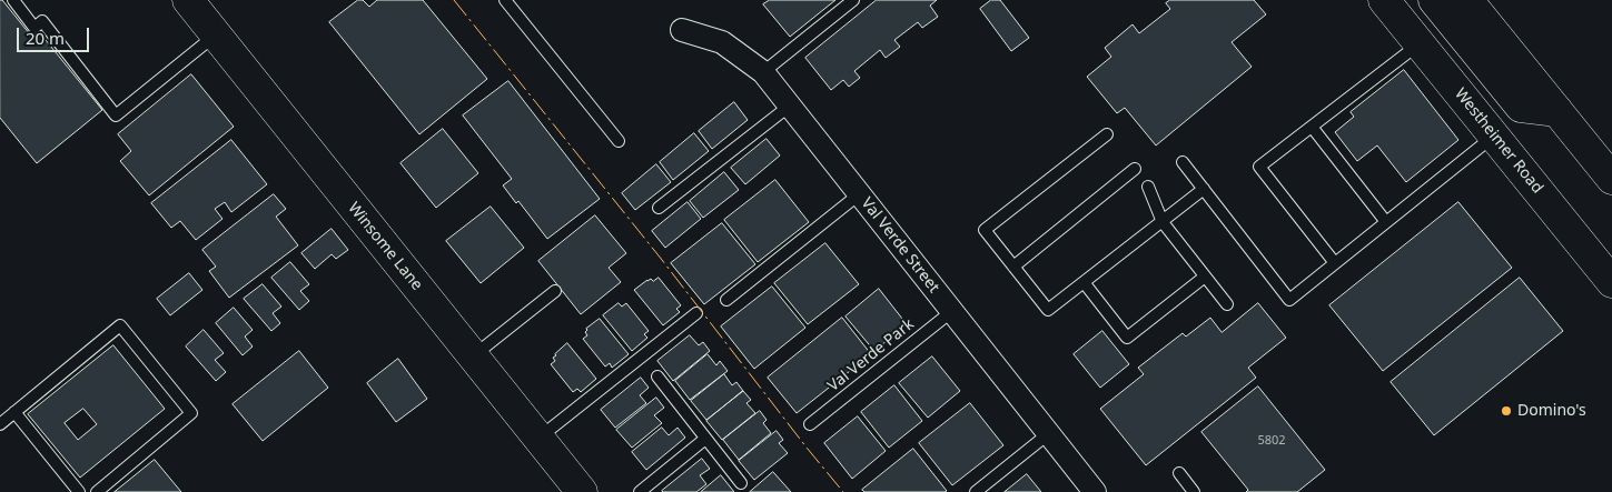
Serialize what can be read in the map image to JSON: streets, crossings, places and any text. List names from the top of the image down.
{
  "streets": {
    "main road": ["Westheimer Road", "Winsome Lane"],
    "street": ["Val Verde Street"],
    "lane": ["Val Verde Park"]
  },
  "crossings": [
    ["Val Verde Street", "Val Verde Park"]
  ],
  "places": ["Domino's"],
  "house_numbers": ["5802"],
  "scale_bar": "20 m"
}
